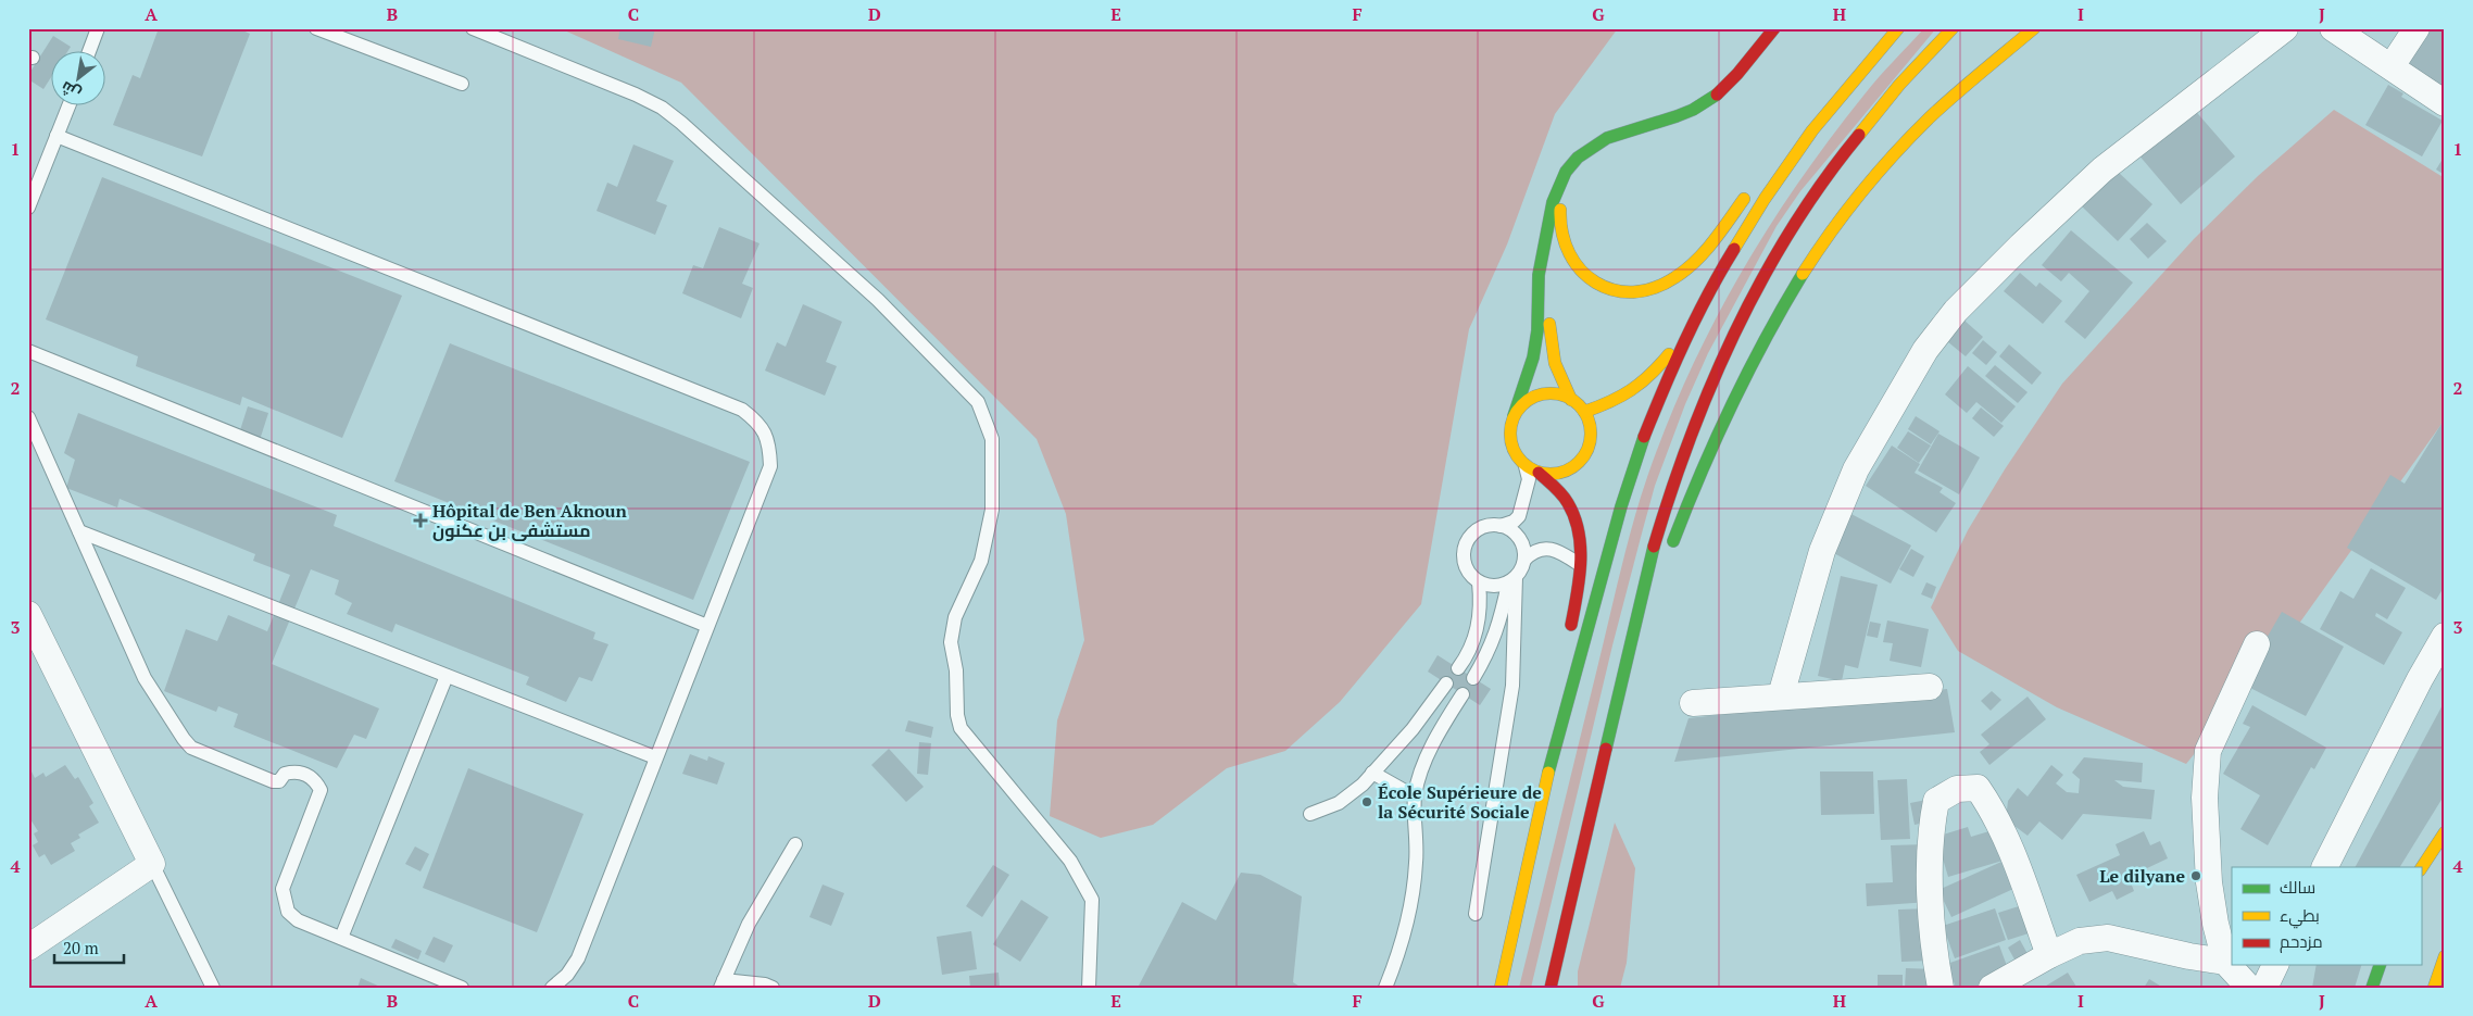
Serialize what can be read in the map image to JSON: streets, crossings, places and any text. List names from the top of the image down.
{
  "places": {
    "health": ["Hôpital de Ben Aknoun مستشفى بن عكنون"],
    "other": ["École Supérieure de la Sécurité Sociale", "Le dilyane"]
  },
  "legend": ["سالك", "بطيء", "مزدحم"],
  "scale_bar": "20 m",
  "north": "bottom left",
  "grid": {
    "columns": [
      "A",
      "B",
      "C",
      "D",
      "E",
      "F",
      "G",
      "H",
      "I",
      "J"
    ],
    "rows": [
      "1",
      "2",
      "3",
      "4"
    ]
  }
}
